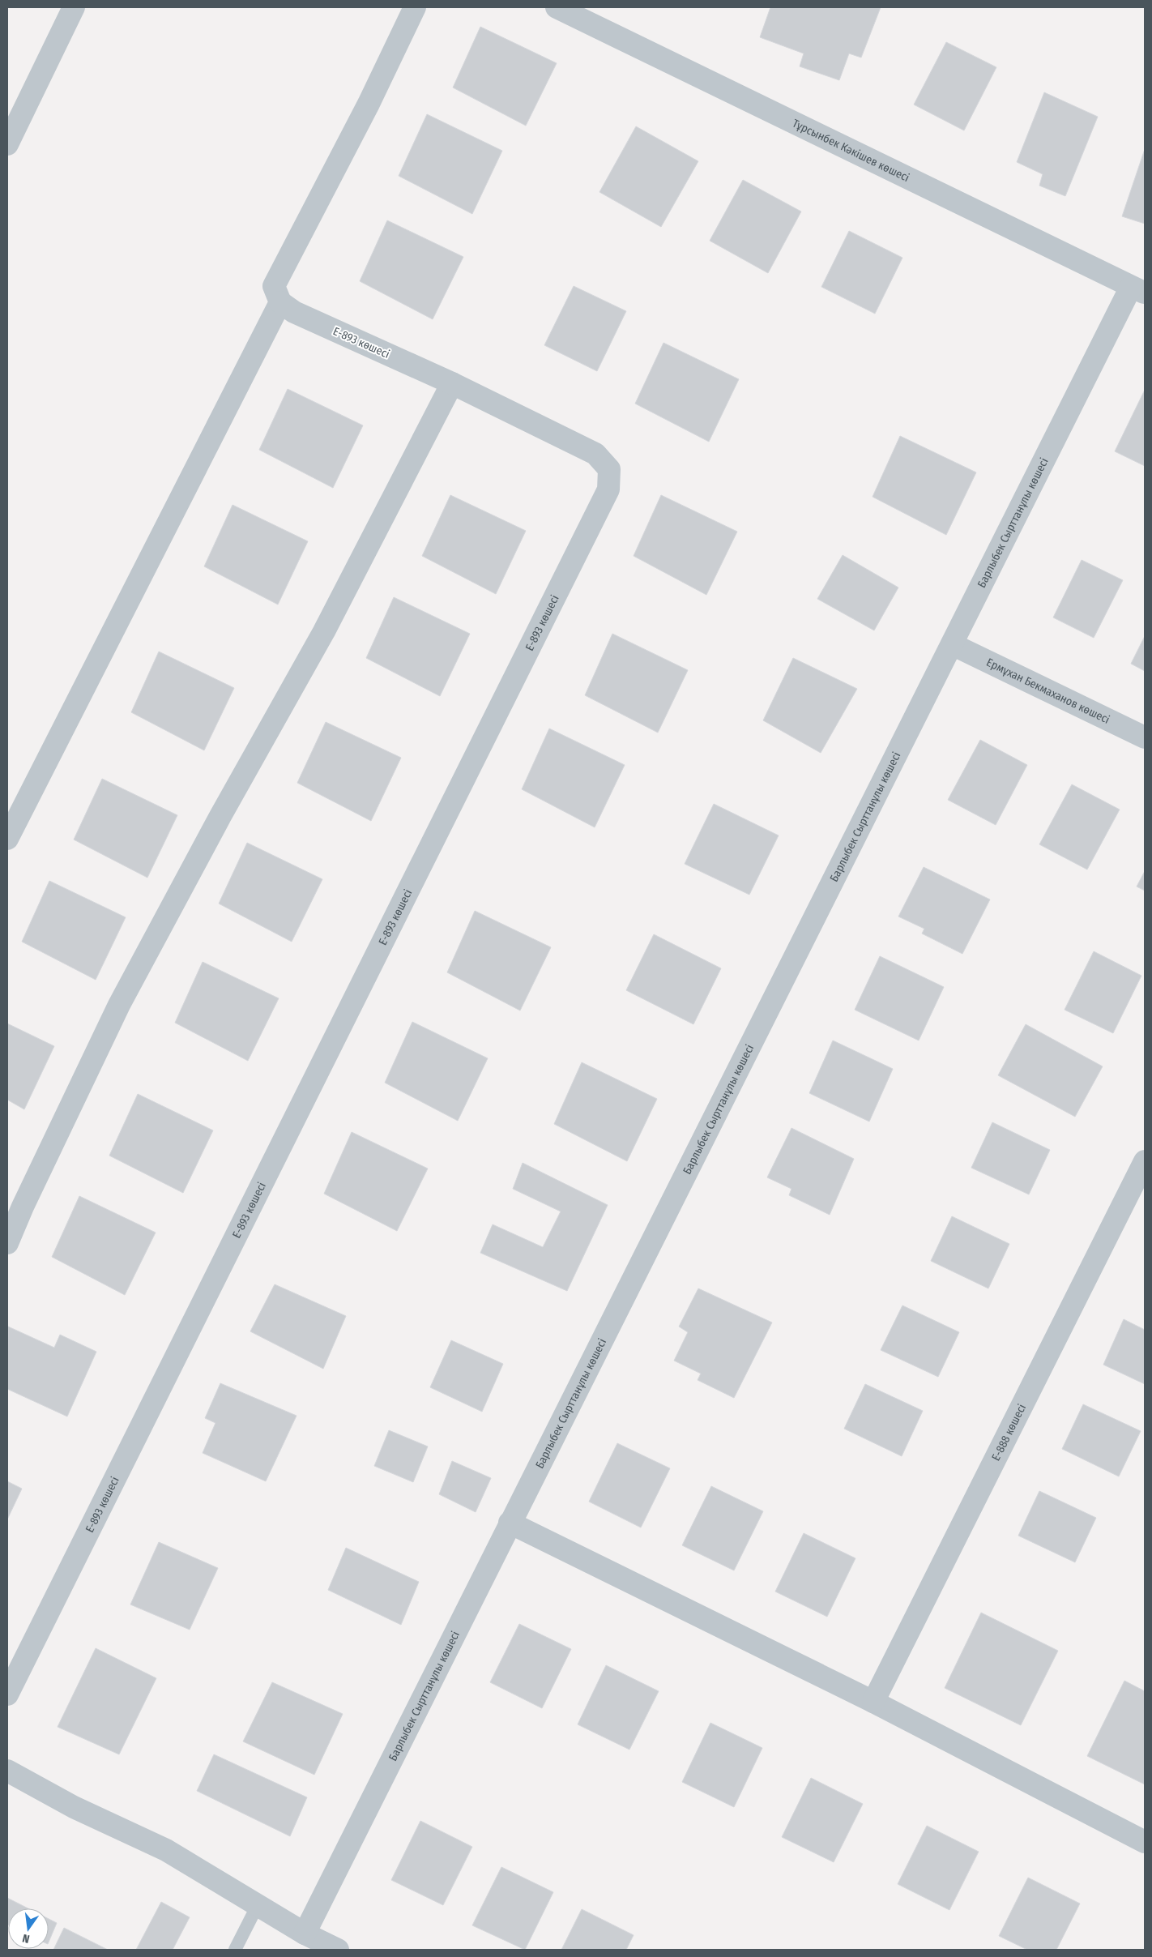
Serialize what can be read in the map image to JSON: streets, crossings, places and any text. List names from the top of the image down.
{
  "streets": {
    "street": [
      "Тұрсынбек Кәкішев көшесі",
      "Е-893 көшесі",
      "Барлыбек Сырттанұлы көшесі",
      "Ермұхан Бекмаханов көшесі",
      "Е-888 көшесі"
    ]
  },
  "crossings": [
    ["Тұрсынбек Кәкішев көшесі", "Барлыбек Сырттанұлы көшесі"],
    ["Барлыбек Сырттанұлы көшесі", "Ермұхан Бекмаханов көшесі"]
  ],
  "north": "bottom"
}
